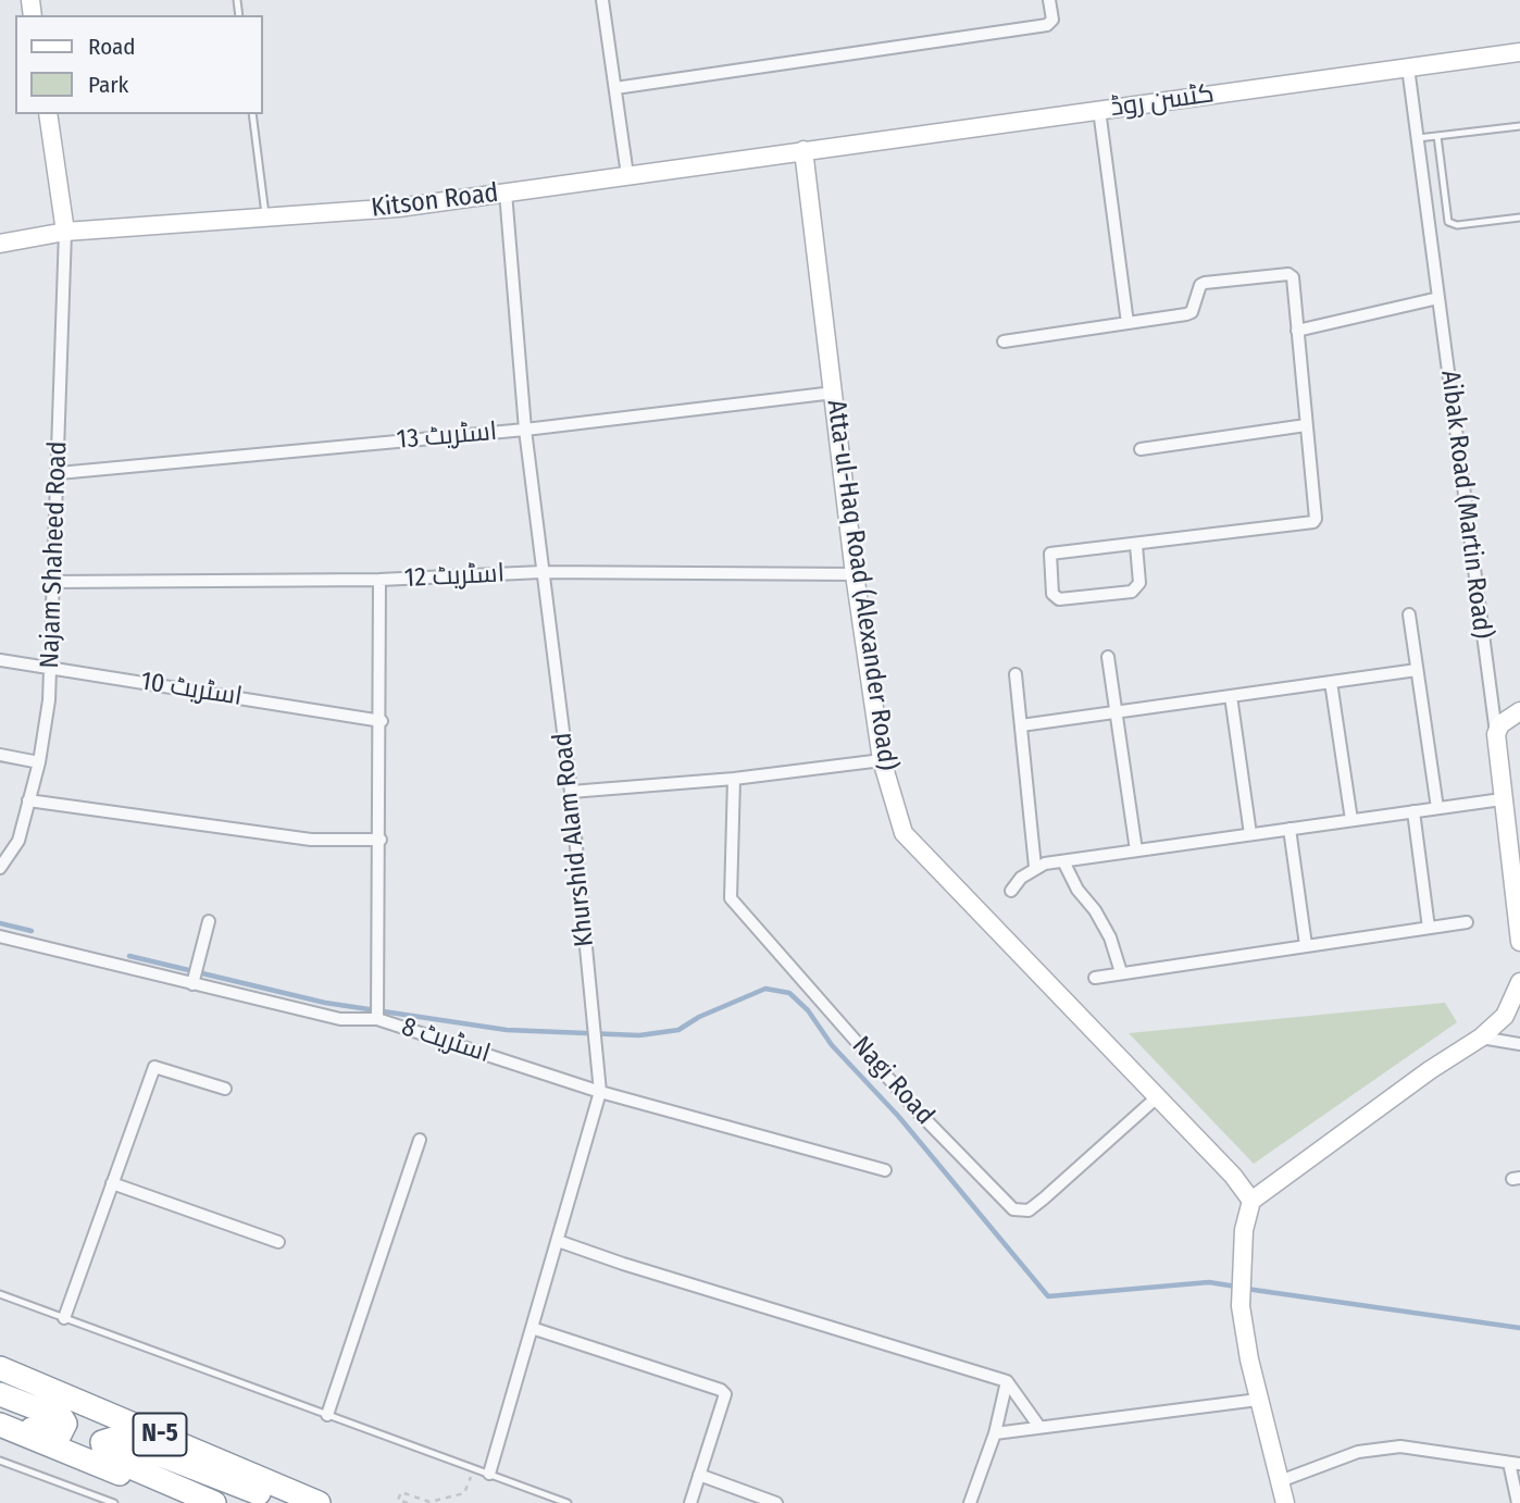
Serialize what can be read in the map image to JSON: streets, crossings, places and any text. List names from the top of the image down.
{
  "streets": {
    "highway": ["N-5"],
    "street": [
      "کٹسن روڈ",
      "Kitson Road",
      "اسٹریٹ 13",
      "Aibak Road (Martin Road)",
      "Najam Shaheed Road",
      "اسٹریٹ 12",
      "Atta-ul-Haq Road (Alexander Road)",
      "اسٹریٹ 10",
      "Khurshid Alam Road",
      "اسٹریٹ 8",
      "Nagi Road"
    ]
  },
  "crossings": [
    ["کٹسن روڈ", "Kitson Road"],
    ["کٹسن روڈ", "Aibak Road (Martin Road)"],
    ["کٹسن روڈ", "Atta-ul-Haq Road (Alexander Road)"],
    ["Kitson Road", "Najam Shaheed Road"],
    ["Kitson Road", "Atta-ul-Haq Road (Alexander Road)"],
    ["Kitson Road", "Khurshid Alam Road"],
    ["اسٹریٹ 13", "Najam Shaheed Road"],
    ["اسٹریٹ 13", "Atta-ul-Haq Road (Alexander Road)"],
    ["اسٹریٹ 13", "Khurshid Alam Road"],
    ["Najam Shaheed Road", "اسٹریٹ 12"],
    ["Najam Shaheed Road", "اسٹریٹ 10"],
    ["اسٹریٹ 12", "Atta-ul-Haq Road (Alexander Road)"],
    ["اسٹریٹ 12", "Khurshid Alam Road"],
    ["Atta-ul-Haq Road (Alexander Road)", "Nagi Road"],
    ["Khurshid Alam Road", "اسٹریٹ 8"]
  ],
  "legend": ["Road", "Park"]
}
